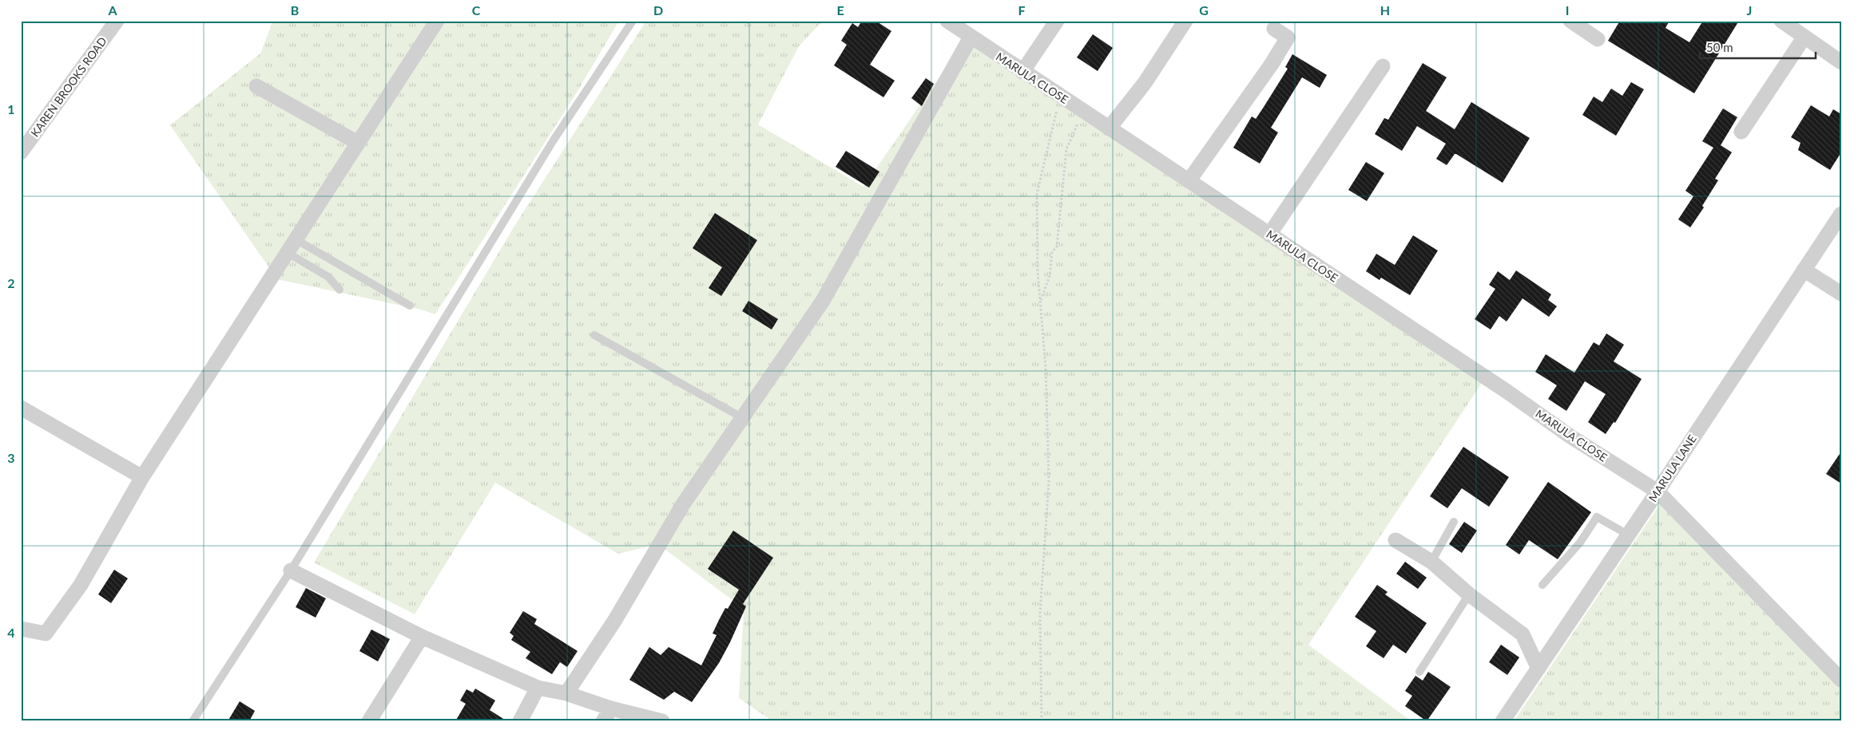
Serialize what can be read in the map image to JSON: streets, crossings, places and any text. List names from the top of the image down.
{
  "streets": {
    "street": ["MARULA CLOSE", "KAREN BROOKS ROAD", "MARULA LANE"]
  },
  "crossings": [
    ["MARULA CLOSE", "MARULA LANE"]
  ],
  "scale_bar": "50 m",
  "grid": {
    "columns": [
      "A",
      "B",
      "C",
      "D",
      "E",
      "F",
      "G",
      "H",
      "I",
      "J"
    ],
    "rows": [
      "1",
      "2",
      "3",
      "4"
    ]
  }
}
